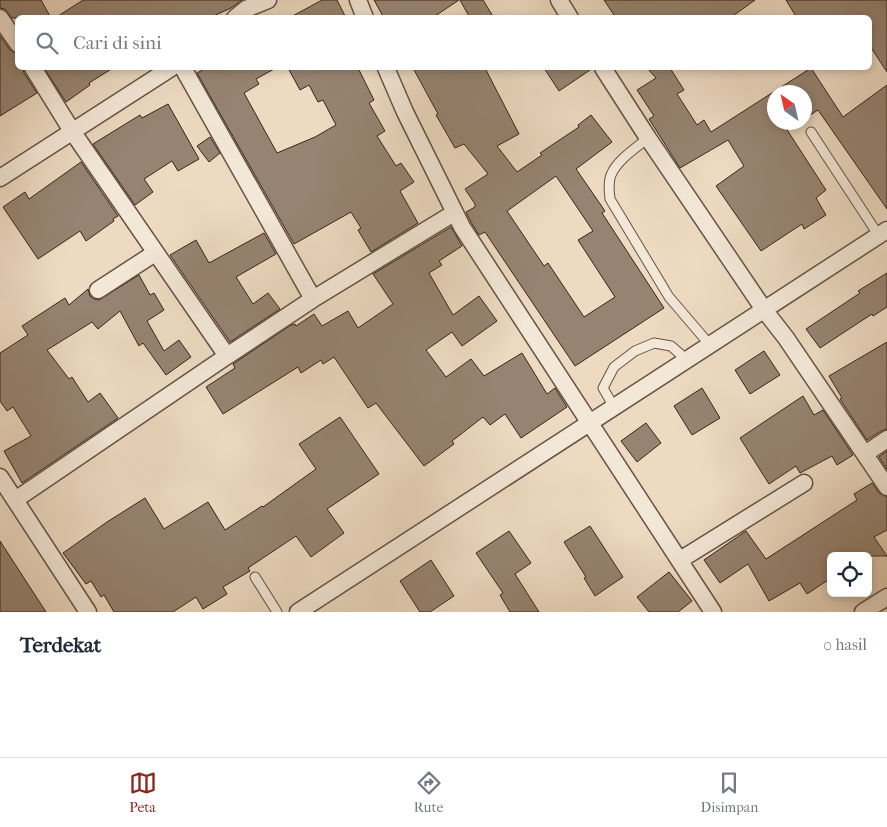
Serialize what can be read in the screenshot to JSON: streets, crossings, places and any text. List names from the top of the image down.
{
  "north": "top left",
  "page": {
    "search": "Cari di sini",
    "heading": ["Terdekat", "0 hasil"],
    "nav": ["Peta", "Rute", "Disimpan"]
  }
}
